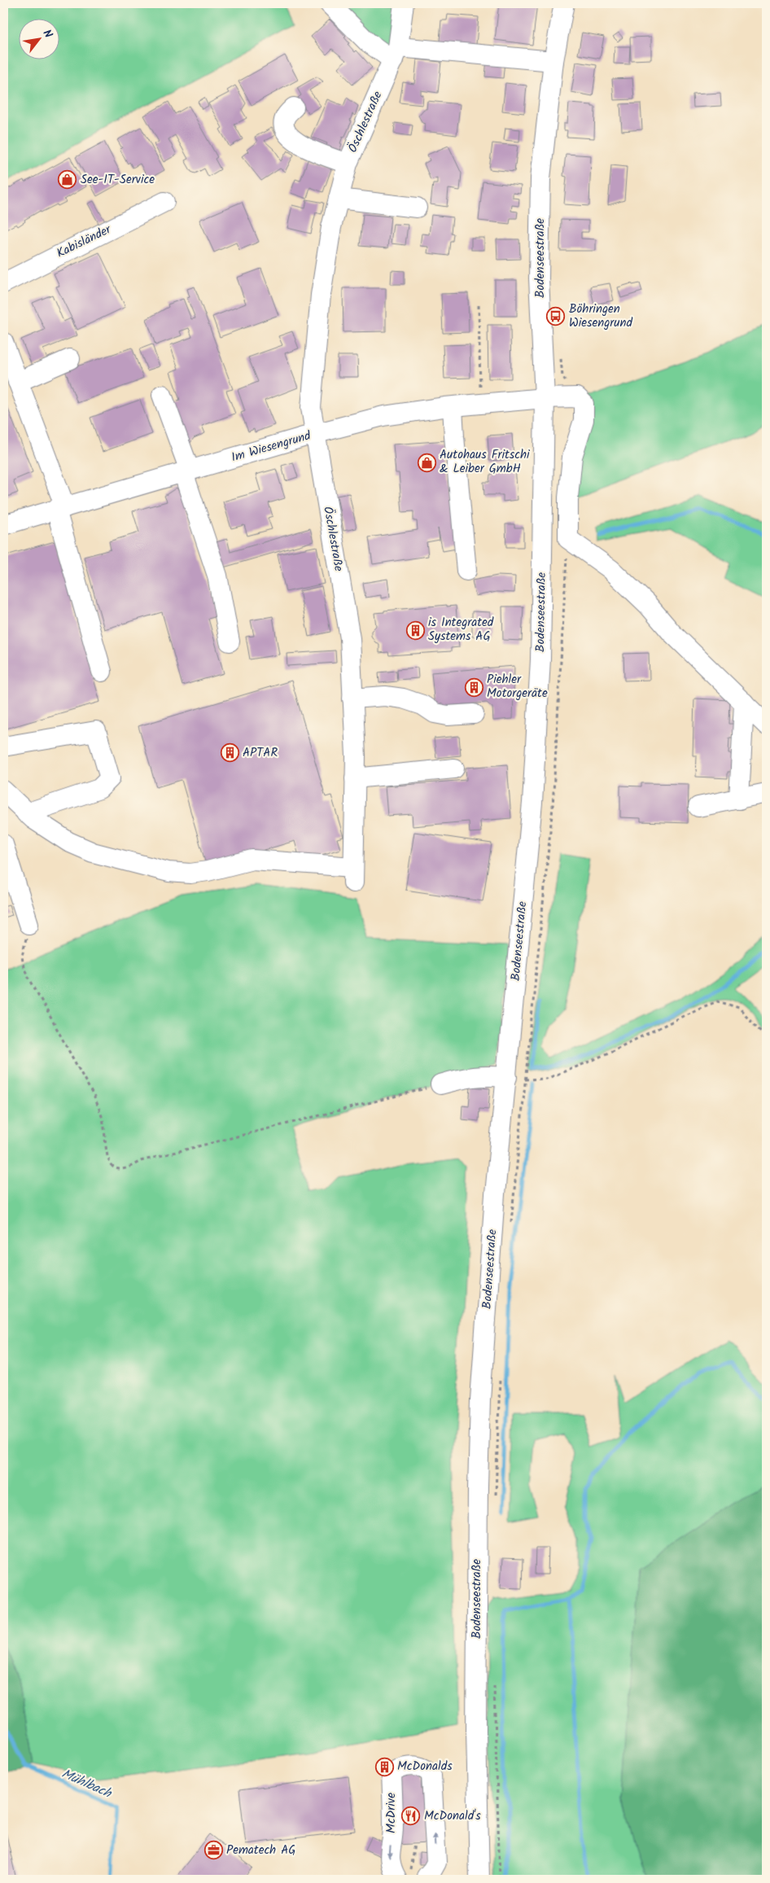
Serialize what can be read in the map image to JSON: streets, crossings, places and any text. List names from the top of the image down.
{
  "streets": {
    "street": [
      "Öschlestraße",
      "Kabisländer",
      "Bodenseestraße",
      "Im Wiesengrund",
      "McDrive"
    ]
  },
  "crossings": [
    ["Öschlestraße", "Im Wiesengrund"],
    ["Bodenseestraße", "Im Wiesengrund"]
  ],
  "water": ["Mühlbach"],
  "places": {
    "shop": ["See-IT-Service", "Autohaus Fritschi & Leiber GmbH"],
    "bus stop": ["Böhringen Wiesengrund"],
    "building": [
      "is Integrated Systems AG",
      "Piehler Motorgeräte",
      "APTAR",
      "McDonalds"
    ],
    "restaurant": ["McDonald's"],
    "office": ["Pematech AG"]
  },
  "north": "top right"
}
